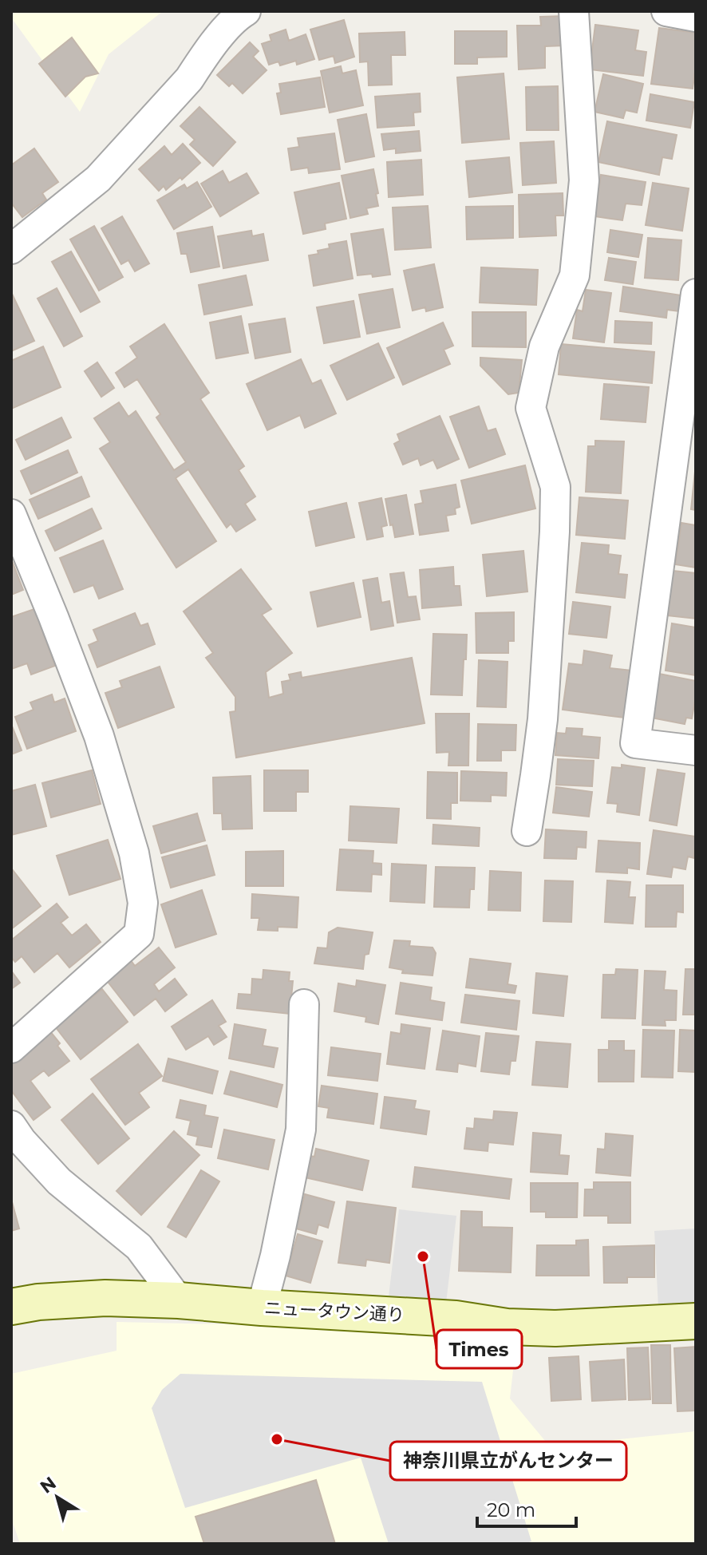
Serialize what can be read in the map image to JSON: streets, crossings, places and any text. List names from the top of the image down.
{
  "streets": {
    "street": ["ニュータウン通り"]
  },
  "places": ["Times", "神奈川県立がんセンター"],
  "scale_bar": "20 m",
  "north": "top left"
}
